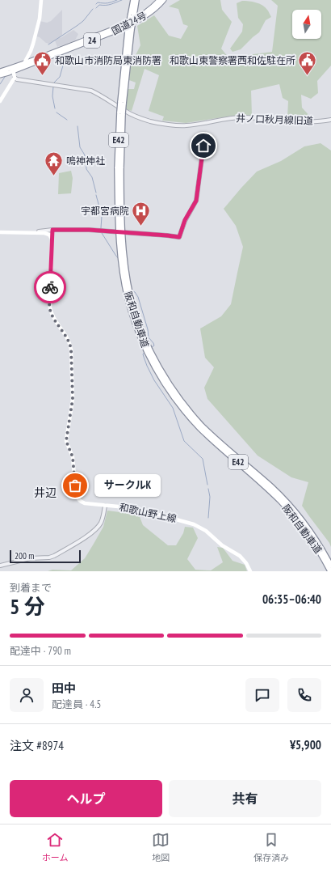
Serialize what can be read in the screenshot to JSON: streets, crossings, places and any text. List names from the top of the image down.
{
  "streets": {
    "highway": [
      "国道24号",
      "24",
      "E42",
      "阪和自動車道"
    ],
    "main road": ["和歌山野上線"],
    "street": ["井ノ口秋月線旧道"]
  },
  "districts": ["井辺"],
  "places": {
    "public building": ["和歌山市消防局東消防署", "和歌山東警察署西和佐駐在所"],
    "temple": ["鳴神神社"],
    "hospital": ["宇都宮病院"],
    "other": ["サークルK"]
  },
  "scale_bar": "200 m",
  "north": "top",
  "page": {
    "bubble": "サークルK",
    "scale": "200 m",
    "heading": ["5 分", "到着まで", "06:35–06:40"],
    "panel": [
      "田中",
      "配達員 · 4.5",
      "注文 #8974",
      "¥5,900"
    ],
    "bar": "配達中 · 790 m",
    "buttons": ["ヘルプ", "共有"],
    "tabs": ["ホーム", "地図", "保存済み"]
  }
}
